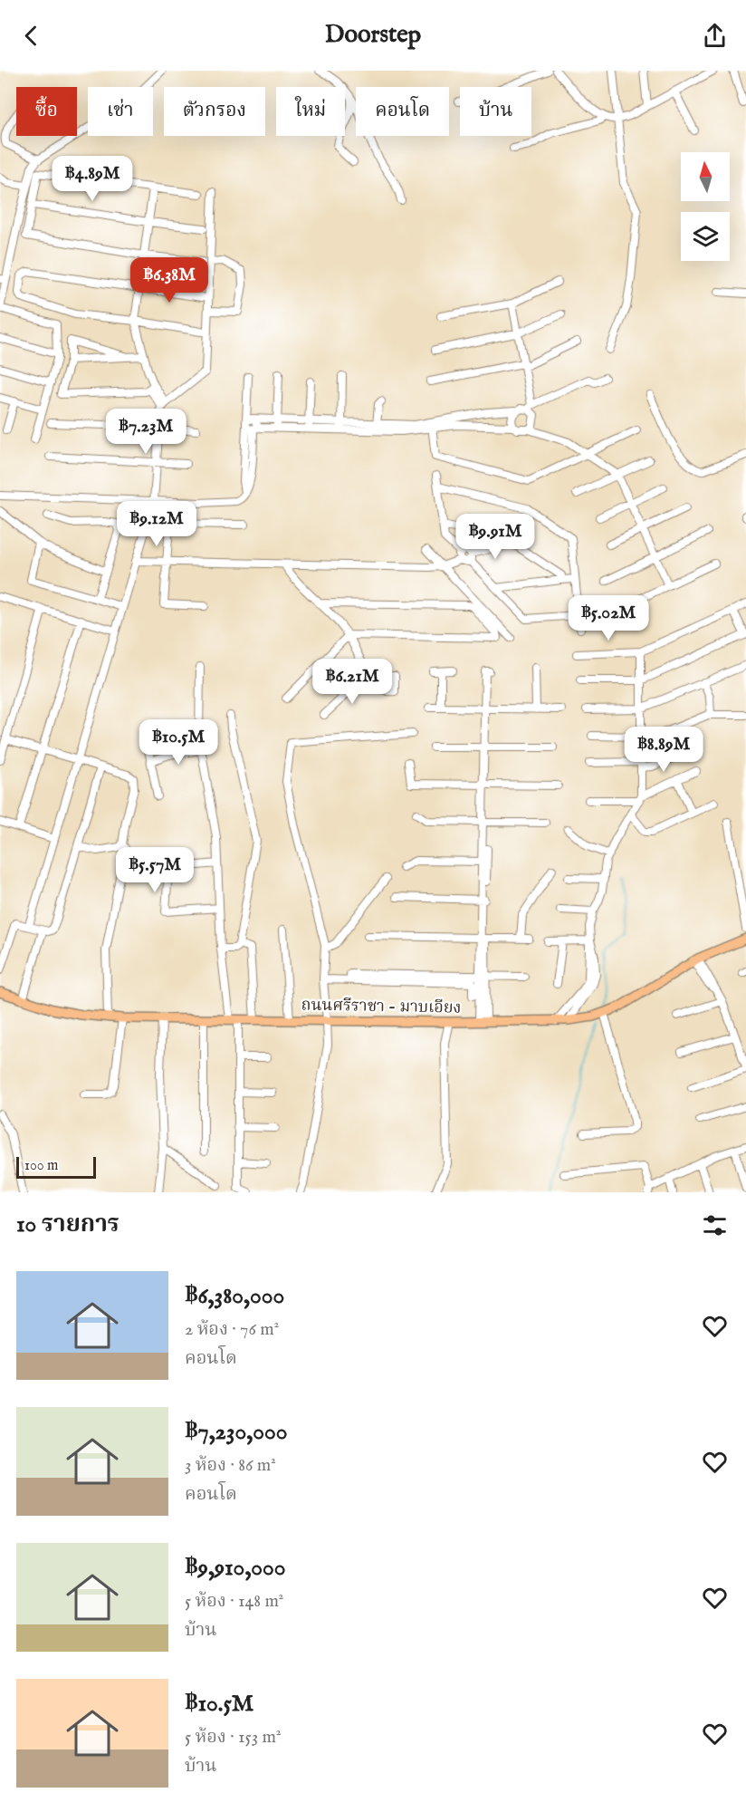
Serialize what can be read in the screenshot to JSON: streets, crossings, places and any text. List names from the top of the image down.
{
  "streets": {
    "main road": ["ถนนศรีราชา - มาบเอียง"]
  },
  "scale_bar": "100 m",
  "north": "top",
  "page": {
    "header": "Doorstep",
    "chip": [
      "ซื้อ",
      "เช่า",
      "ตัวกรอง",
      "ใหม่",
      "คอนโด",
      "บ้าน"
    ],
    "price": [
      "฿4.89M",
      "฿6.38M",
      "฿7.23M",
      "฿9.12M",
      "฿9.91M",
      "฿5.02M",
      "฿6.21M",
      "฿10.5M",
      "฿8.89M",
      "฿5.57M"
    ],
    "scale": "100 m",
    "heading": "10 รายการ",
    "list": [
      {
        "name": "฿6,380,000",
        "note": "2 ห้อง · 76 m² · คอนโด"
      },
      {
        "name": "฿7,230,000",
        "note": "3 ห้อง · 86 m² · คอนโด"
      },
      {
        "name": "฿9,910,000",
        "note": "5 ห้อง · 148 m² · บ้าน"
      },
      {
        "name": "฿10.5M",
        "note": "5 ห้อง · 153 m² · บ้าน"
      }
    ]
  }
}
